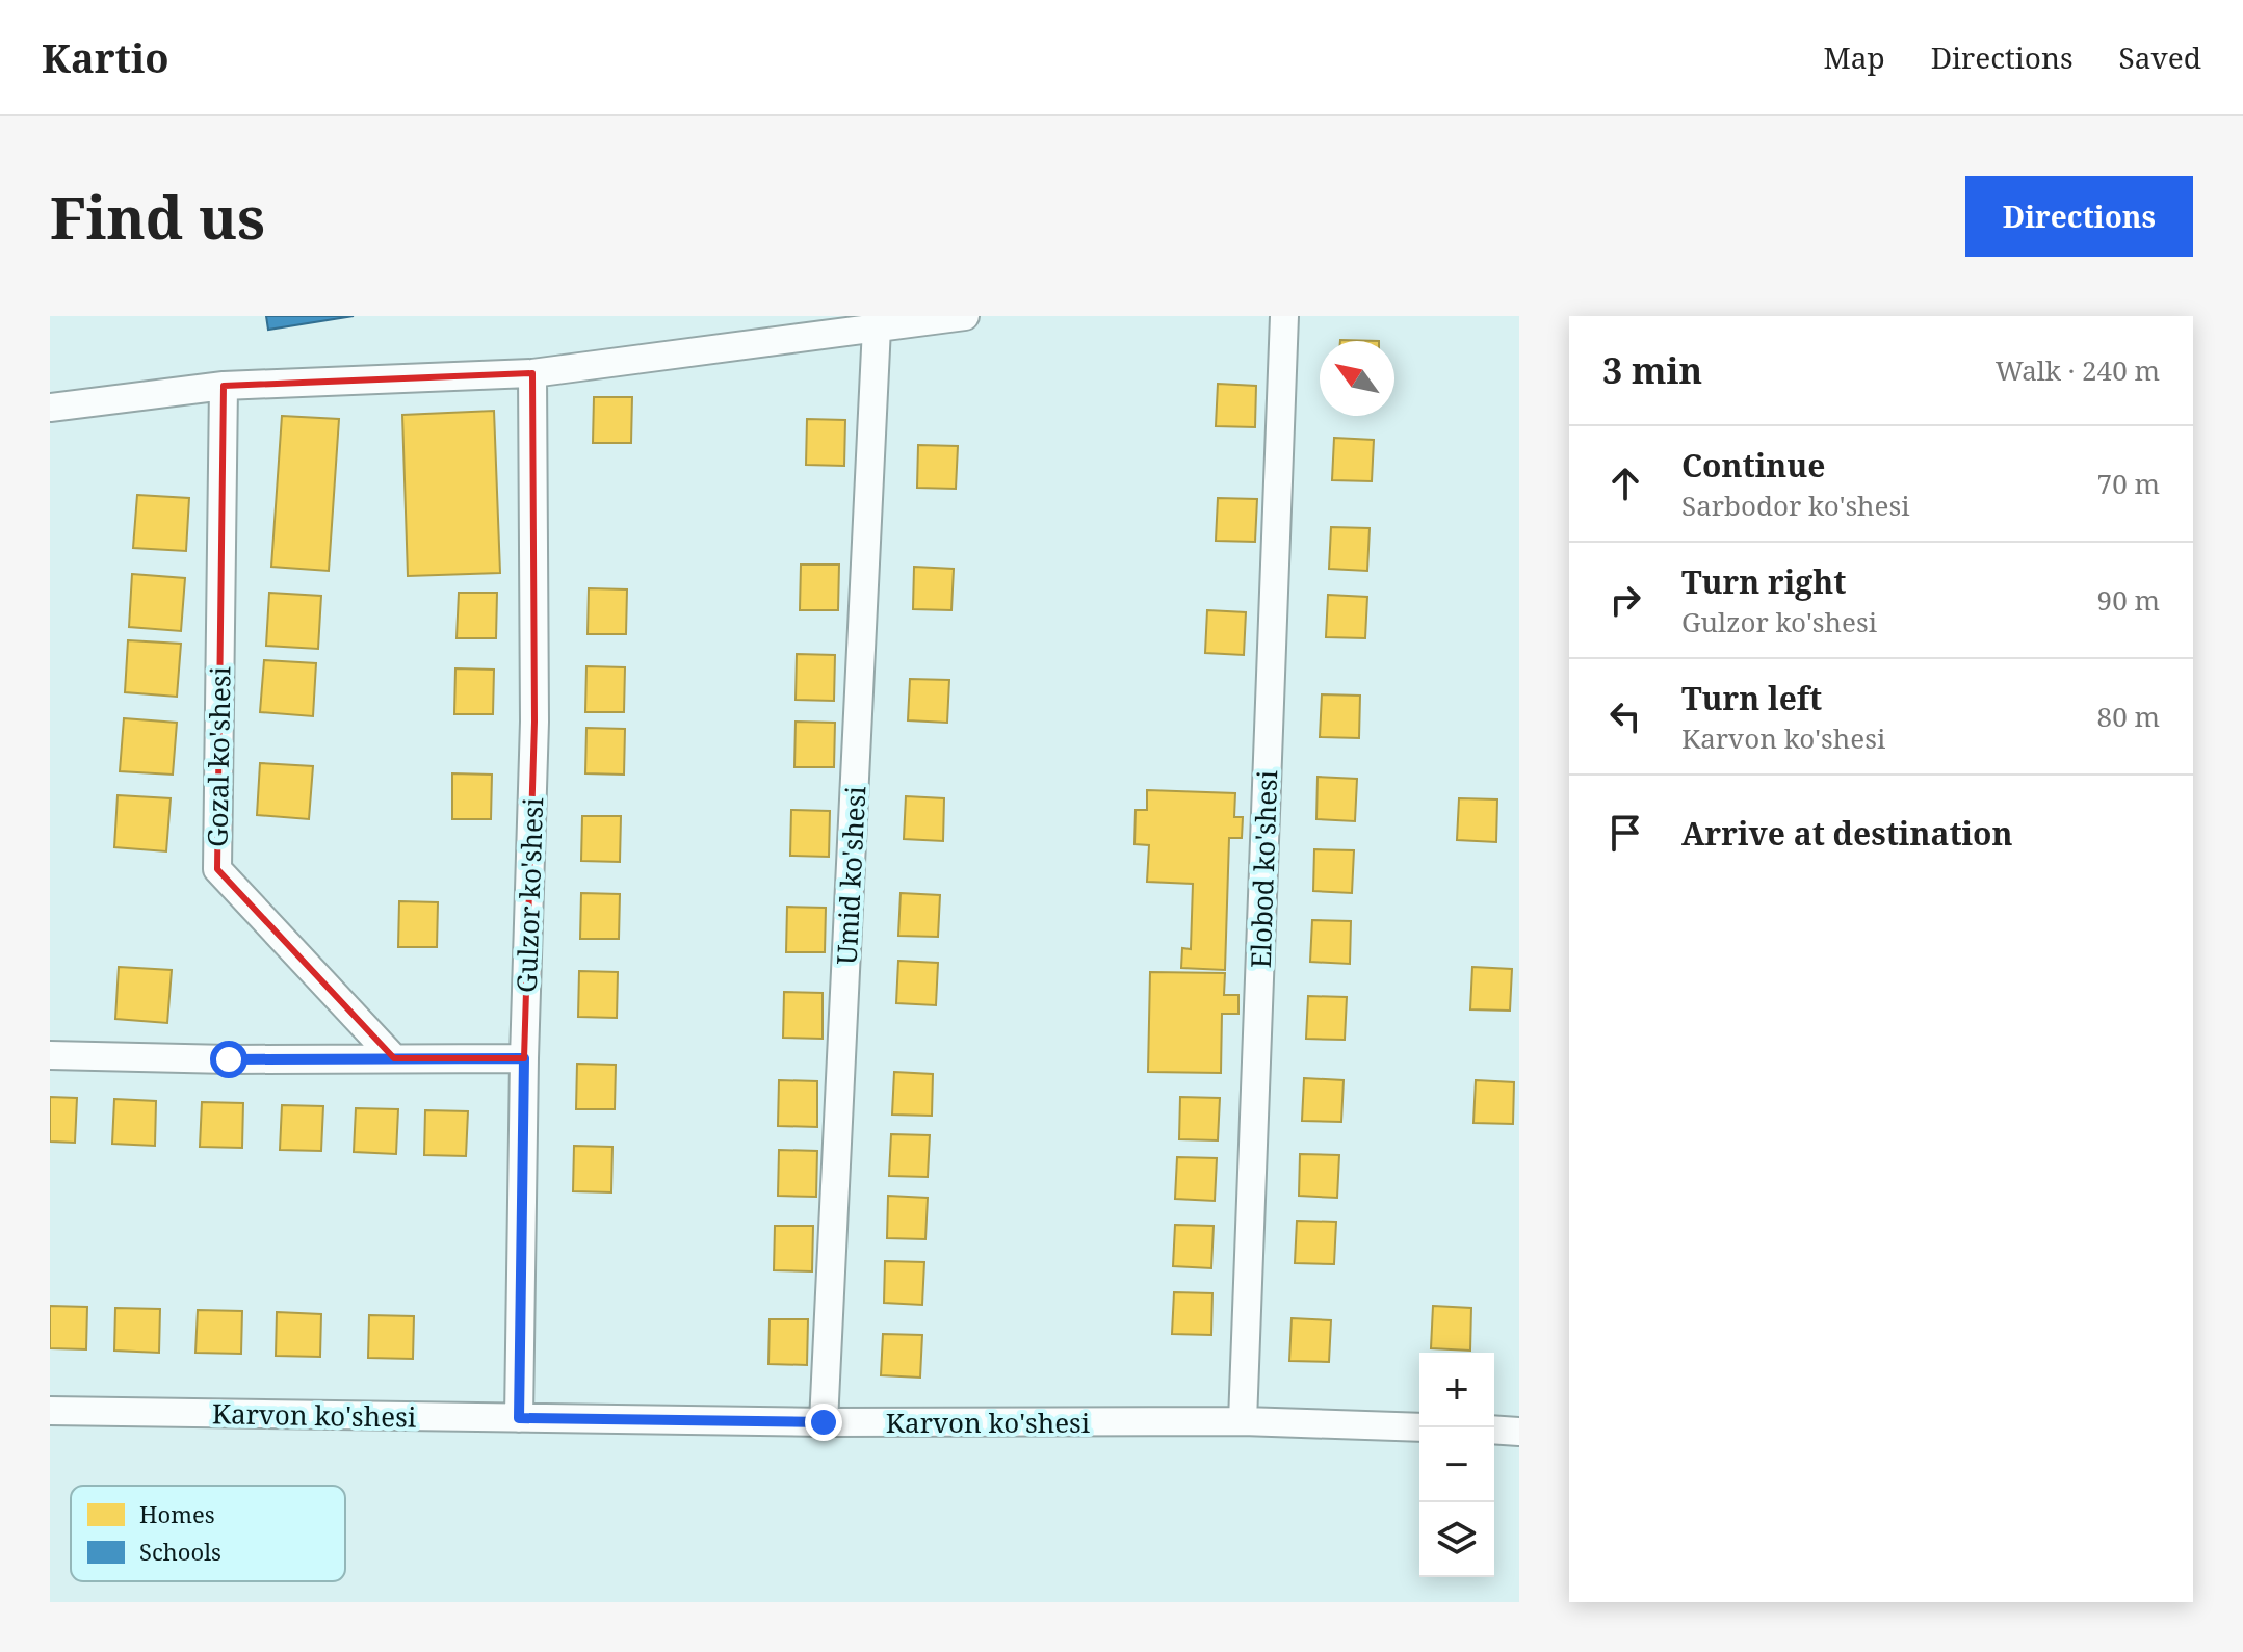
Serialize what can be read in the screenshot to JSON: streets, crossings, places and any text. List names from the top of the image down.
{
  "streets": {
    "street": [
      "Gozal ko'shesi",
      "Elobod ko'shesi",
      "Umid ko'shesi",
      "Gulzor ko'shesi",
      "Karvon ko'shesi"
    ]
  },
  "crossings": [
    ["Elobod ko'shesi", "Karvon ko'shesi"],
    ["Umid ko'shesi", "Karvon ko'shesi"],
    ["Gulzor ko'shesi", "Karvon ko'shesi"]
  ],
  "legend": ["Homes", "Schools"],
  "north": "top left",
  "page": {
    "header": "Kartio",
    "nav": ["Map", "Directions", "Saved"],
    "buttons": "Directions",
    "title": "Find us",
    "heading": ["3 min", "Walk · 240 m"],
    "list": [
      ["Continue", "Sarbodor ko'shesi", "70 m"],
      ["Turn right", "Gulzor ko'shesi", "90 m"],
      ["Turn left", "Karvon ko'shesi", "80 m"],
      "Arrive at destination"
    ],
    "map_buttons": ["+", "−"]
  }
}
